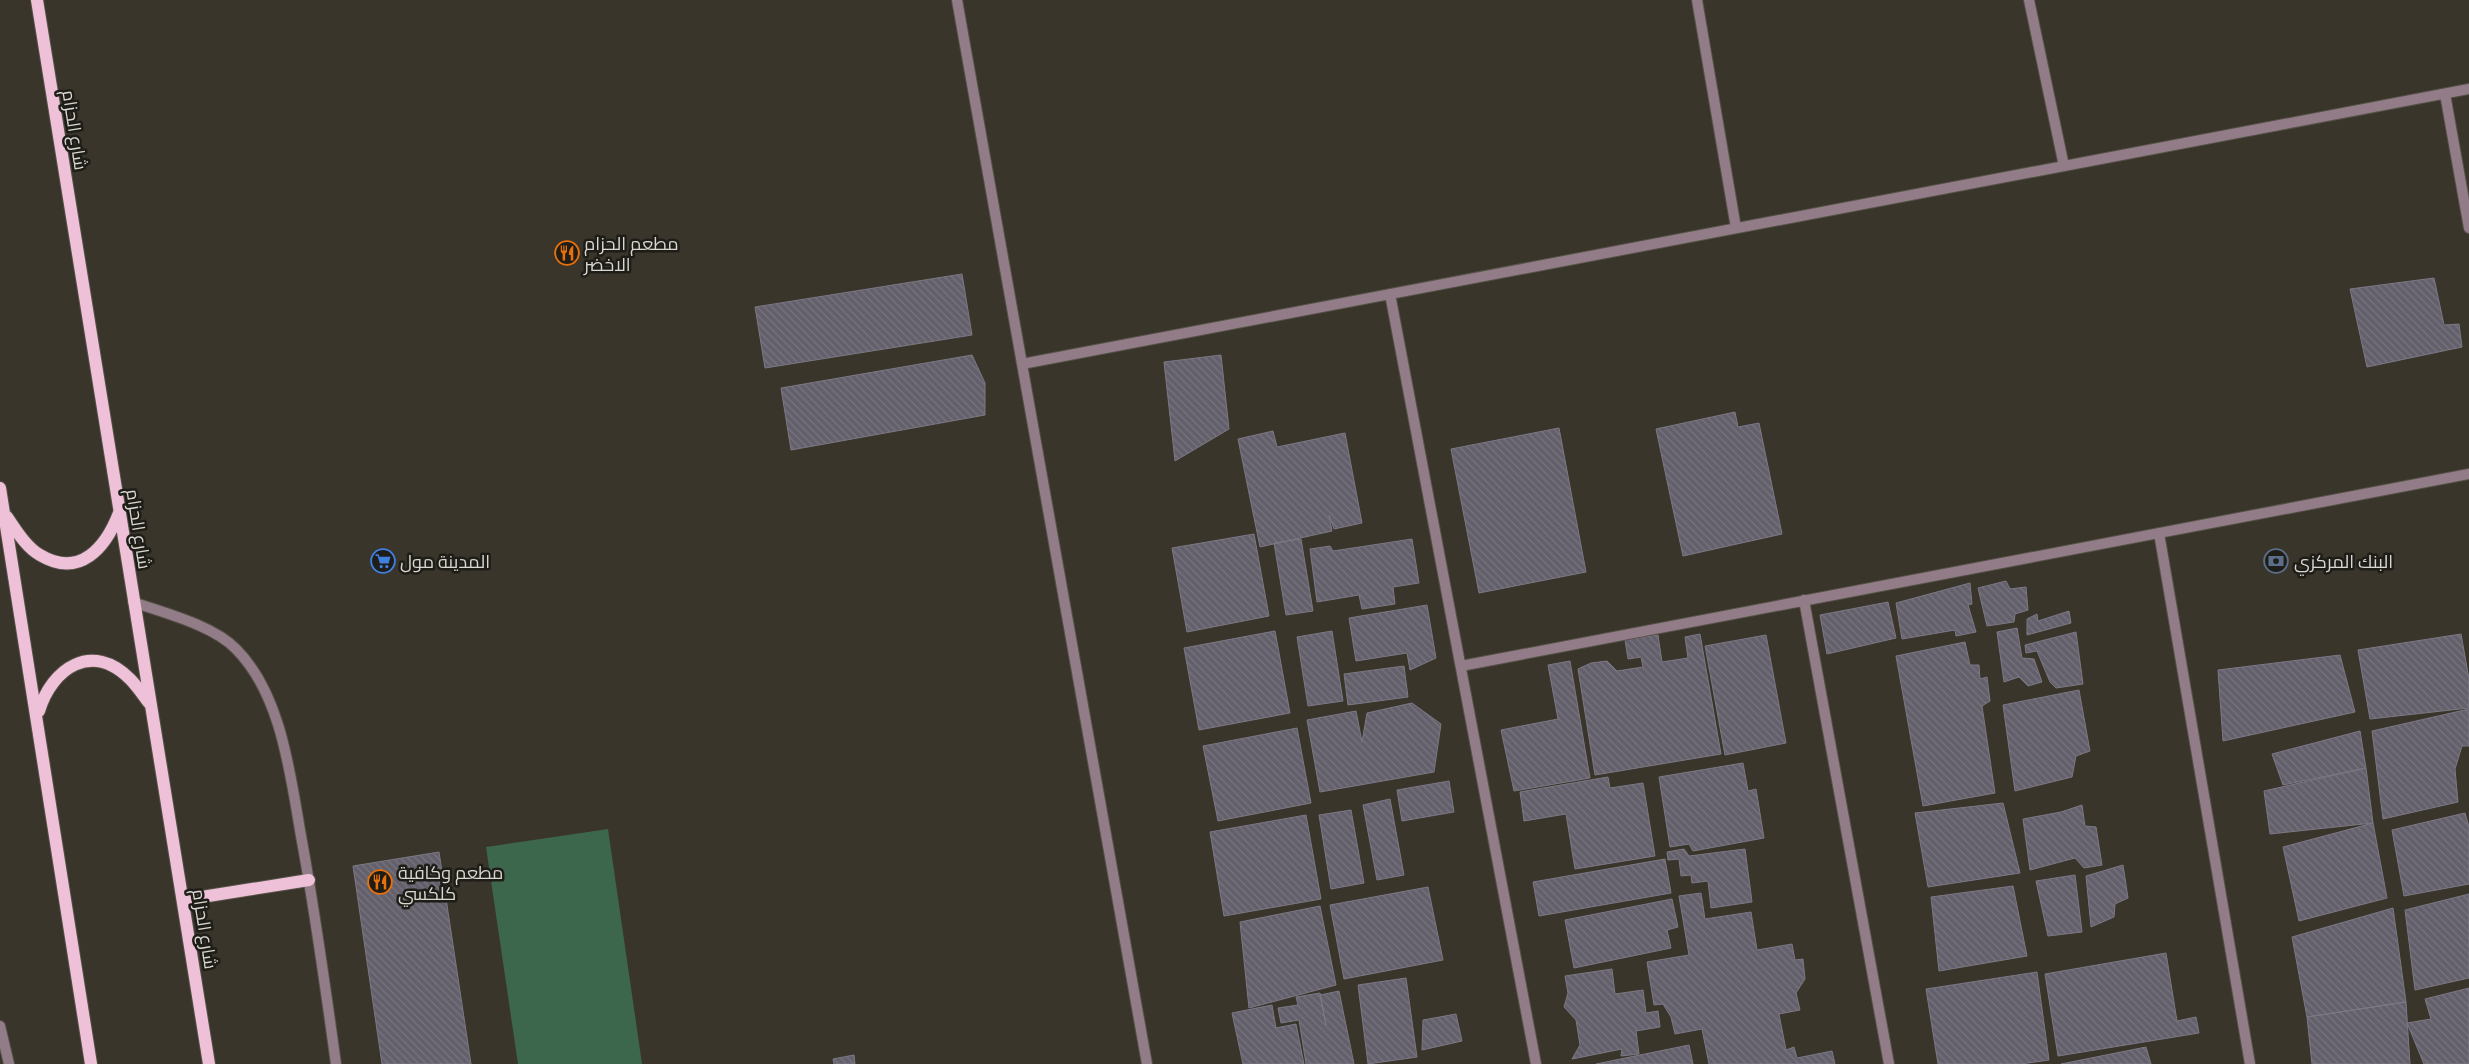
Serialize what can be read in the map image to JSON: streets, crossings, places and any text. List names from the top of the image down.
{
  "streets": {
    "main road": ["شارع الحزام"]
  },
  "places": {
    "restaurant": ["مطعم الحزام الاخضر", "مطعم وكافية كلكسي"],
    "supermarket": ["المدينة مول"],
    "bank": ["البنك المركزي"]
  }
}
